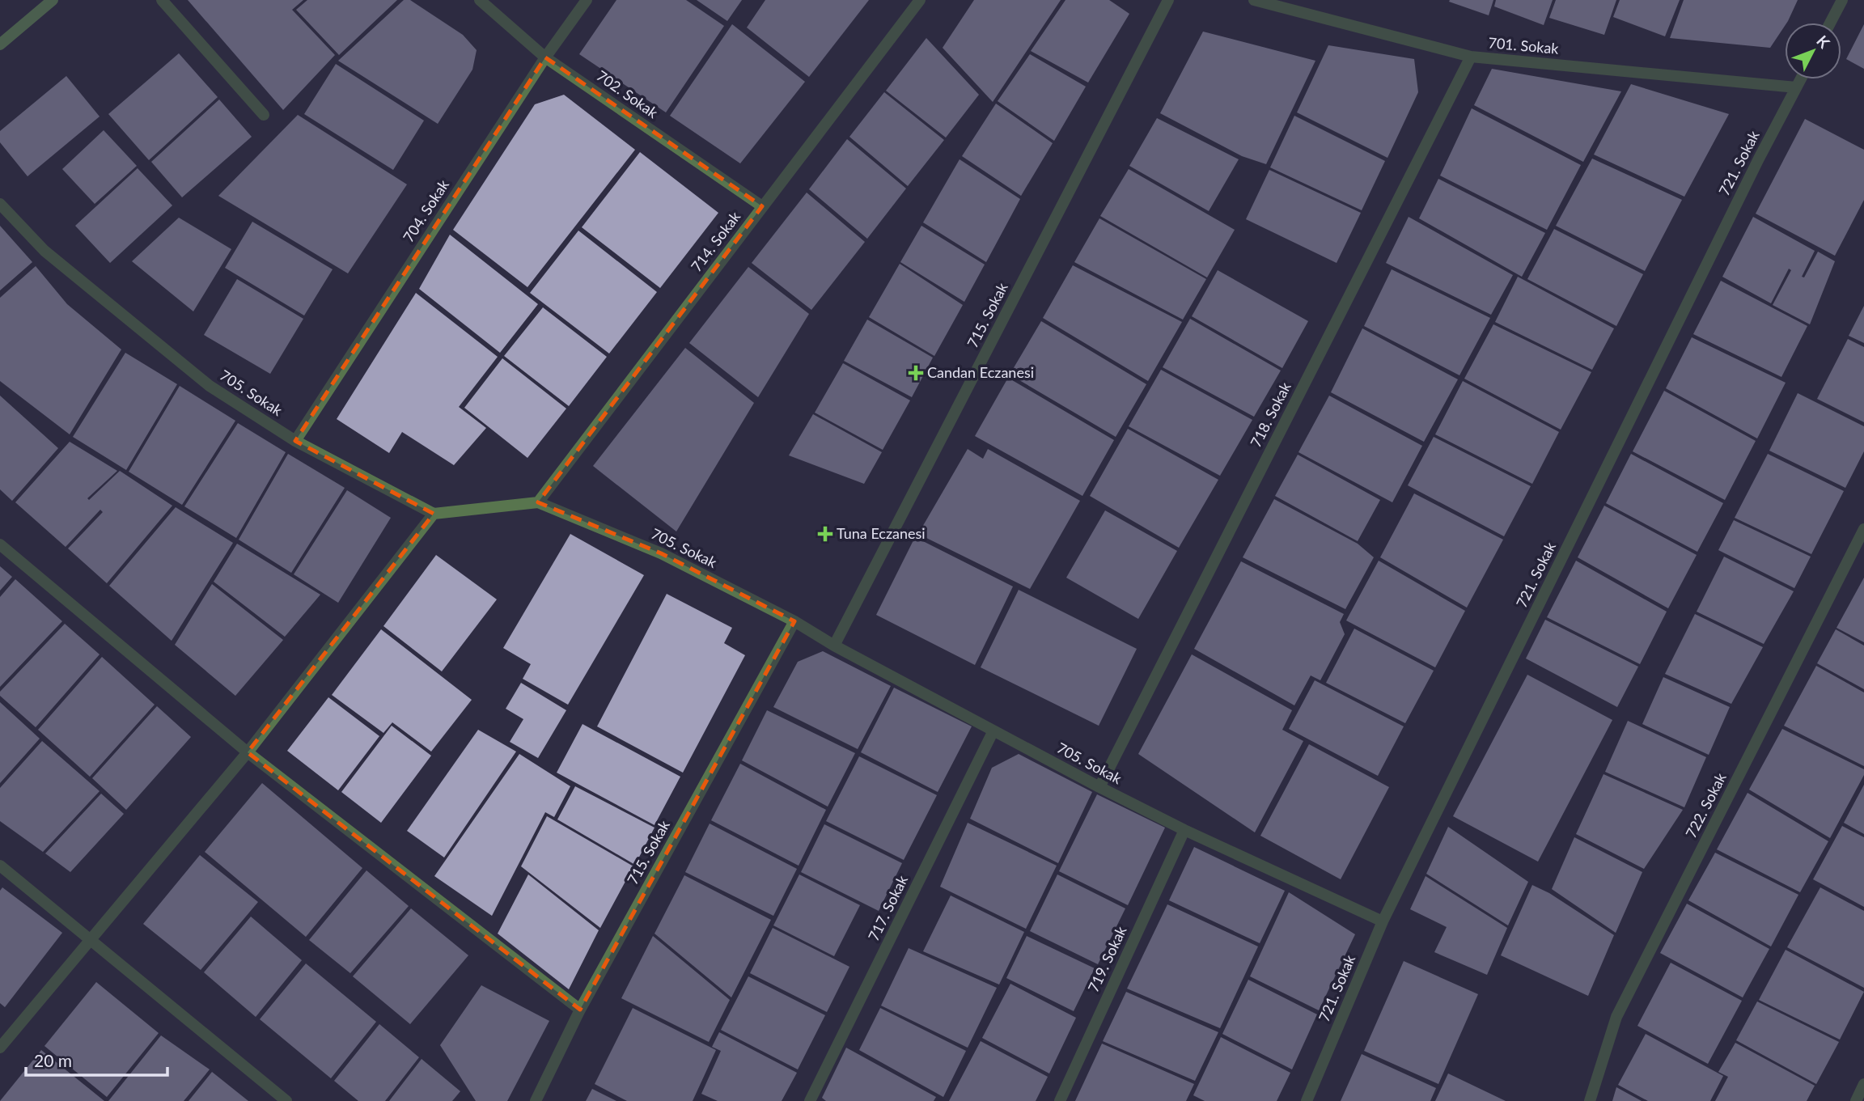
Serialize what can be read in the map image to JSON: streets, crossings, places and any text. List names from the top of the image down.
{
  "streets": {
    "street": [
      "701. Sokak",
      "702. Sokak",
      "721. Sokak",
      "704. Sokak",
      "714. Sokak",
      "715. Sokak",
      "705. Sokak",
      "718. Sokak",
      "722. Sokak",
      "717. Sokak",
      "719. Sokak"
    ]
  },
  "crossings": [
    ["701. Sokak", "721. Sokak"],
    ["701. Sokak", "718. Sokak"],
    ["702. Sokak", "704. Sokak"],
    ["702. Sokak", "714. Sokak"],
    ["721. Sokak", "705. Sokak"],
    ["704. Sokak", "705. Sokak"],
    ["714. Sokak", "705. Sokak"],
    ["715. Sokak", "705. Sokak"],
    ["705. Sokak", "718. Sokak"],
    ["705. Sokak", "717. Sokak"],
    ["705. Sokak", "719. Sokak"]
  ],
  "places": {
    "health": ["Candan Eczanesi", "Tuna Eczanesi"]
  },
  "scale_bar": "20 m",
  "north": "top right"
}
